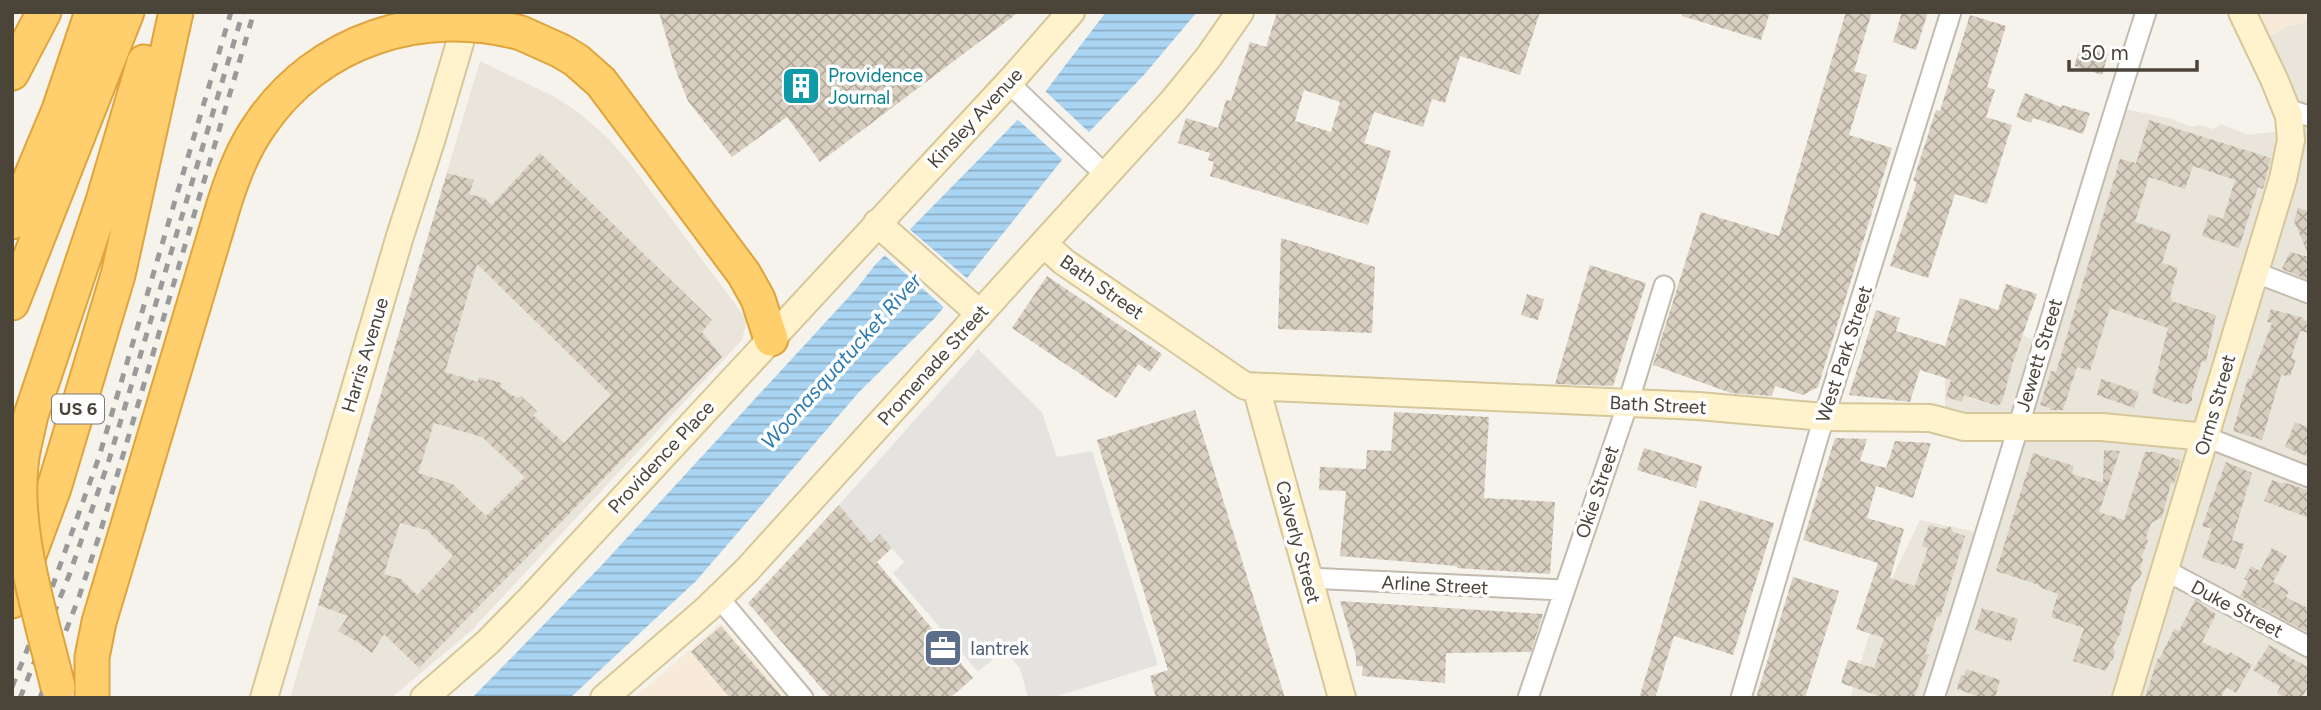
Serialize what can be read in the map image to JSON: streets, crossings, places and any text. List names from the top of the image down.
{
  "streets": {
    "highway": ["US 6"],
    "main road": [
      "Kinsley Avenue",
      "Bath Street",
      "Harris Avenue",
      "Promenade Street",
      "Orms Street",
      "Providence Place",
      "Calverly Street"
    ],
    "street": [
      "West Park Street",
      "Jewett Street",
      "Okie Street",
      "Arline Street",
      "Duke Street"
    ]
  },
  "crossings": [
    ["Kinsley Avenue", "Providence Place"],
    ["Bath Street", "West Park Street"],
    ["Bath Street", "Jewett Street"],
    ["Bath Street", "Promenade Street"],
    ["Bath Street", "Orms Street"],
    ["Bath Street", "Okie Street"],
    ["Bath Street", "Calverly Street"],
    ["Orms Street", "Duke Street"],
    ["Okie Street", "Arline Street"],
    ["Calverly Street", "Arline Street"]
  ],
  "water": ["Woonasquatucket River"],
  "places": {
    "building": ["Providence Journal"],
    "office": ["Iantrek"]
  },
  "scale_bar": "50 m"
}
